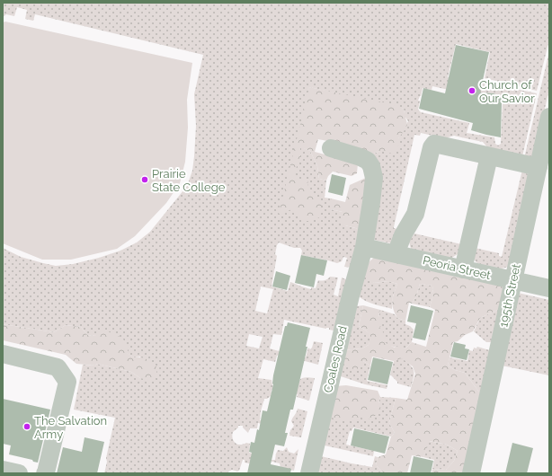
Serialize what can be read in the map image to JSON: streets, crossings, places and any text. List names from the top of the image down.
{
  "streets": {
    "street": ["Peoria Street", "195th Street", "Coales Road"]
  },
  "crossings": [
    ["Peoria Street", "195th Street"],
    ["Peoria Street", "Coales Road"]
  ],
  "places": ["Church of Our Savior", "Prairie State College", "The Salvation Army"]
}
